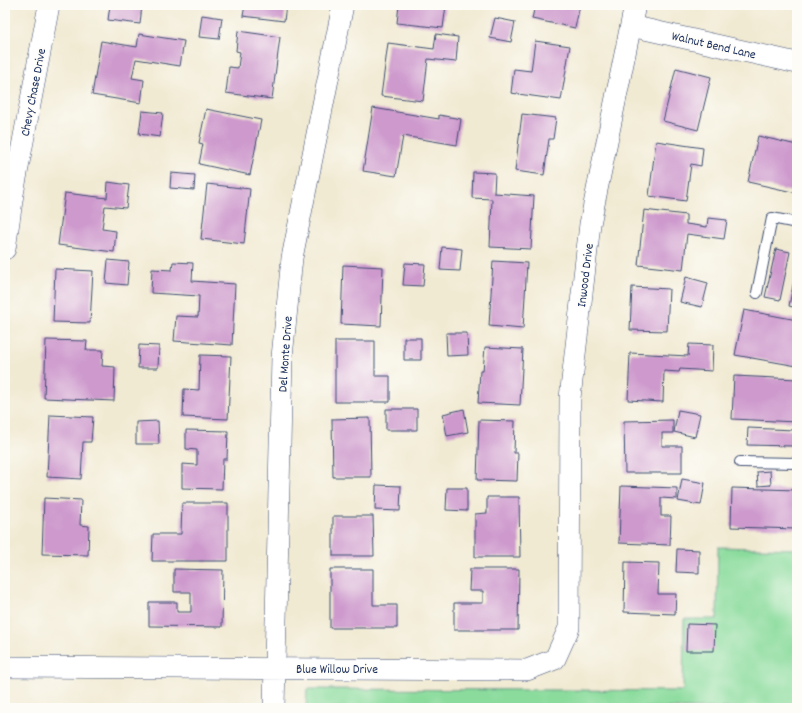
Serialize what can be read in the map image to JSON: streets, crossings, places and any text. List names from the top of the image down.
{
  "streets": {
    "street": [
      "Walnut Bend Lane",
      "Chevy Chase Drive",
      "Inwood Drive",
      "Del Monte Drive",
      "Blue Willow Drive"
    ]
  },
  "crossings": [
    ["Walnut Bend Lane", "Inwood Drive"],
    ["Inwood Drive", "Blue Willow Drive"],
    ["Del Monte Drive", "Blue Willow Drive"]
  ]
}
